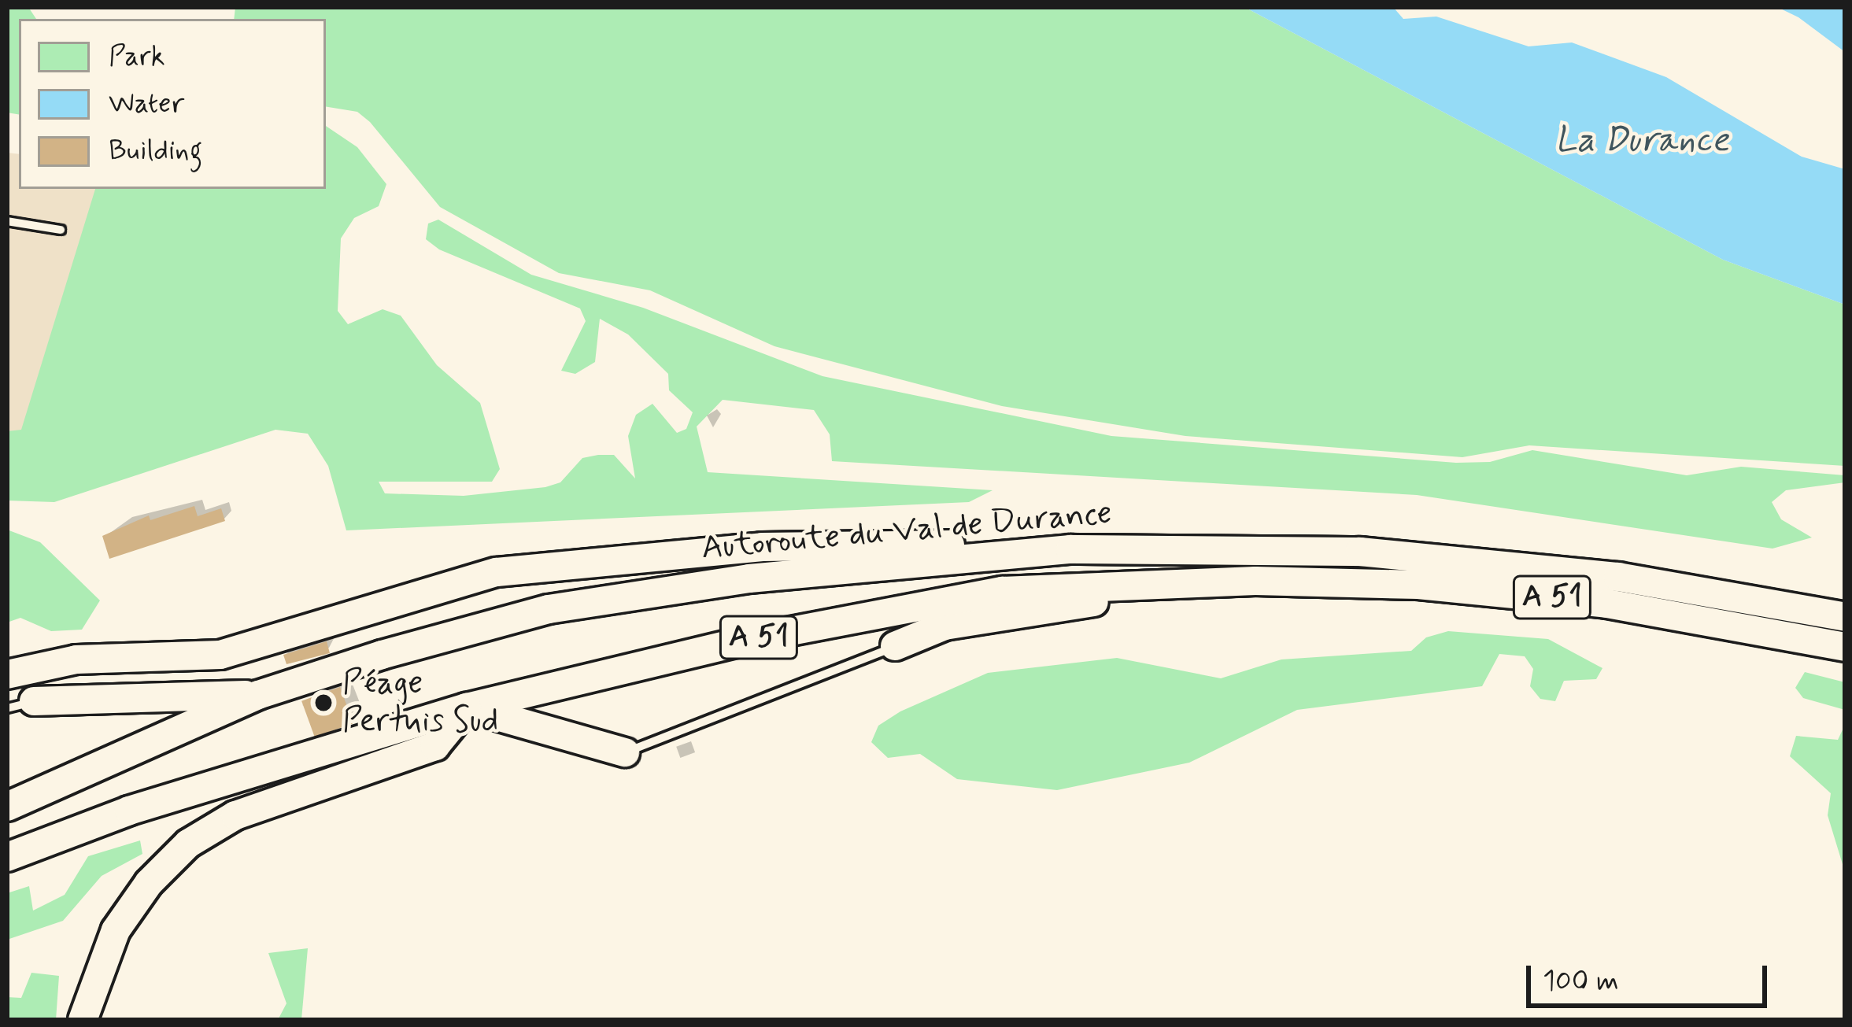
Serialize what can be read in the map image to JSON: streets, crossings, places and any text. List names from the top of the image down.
{
  "streets": {
    "highway": ["Autoroute du Val de Durance", "A 51"]
  },
  "water": ["La Durance"],
  "places": ["Péage Pertuis Sud"],
  "legend": ["Park", "Water", "Building"],
  "scale_bar": "100 m"
}
